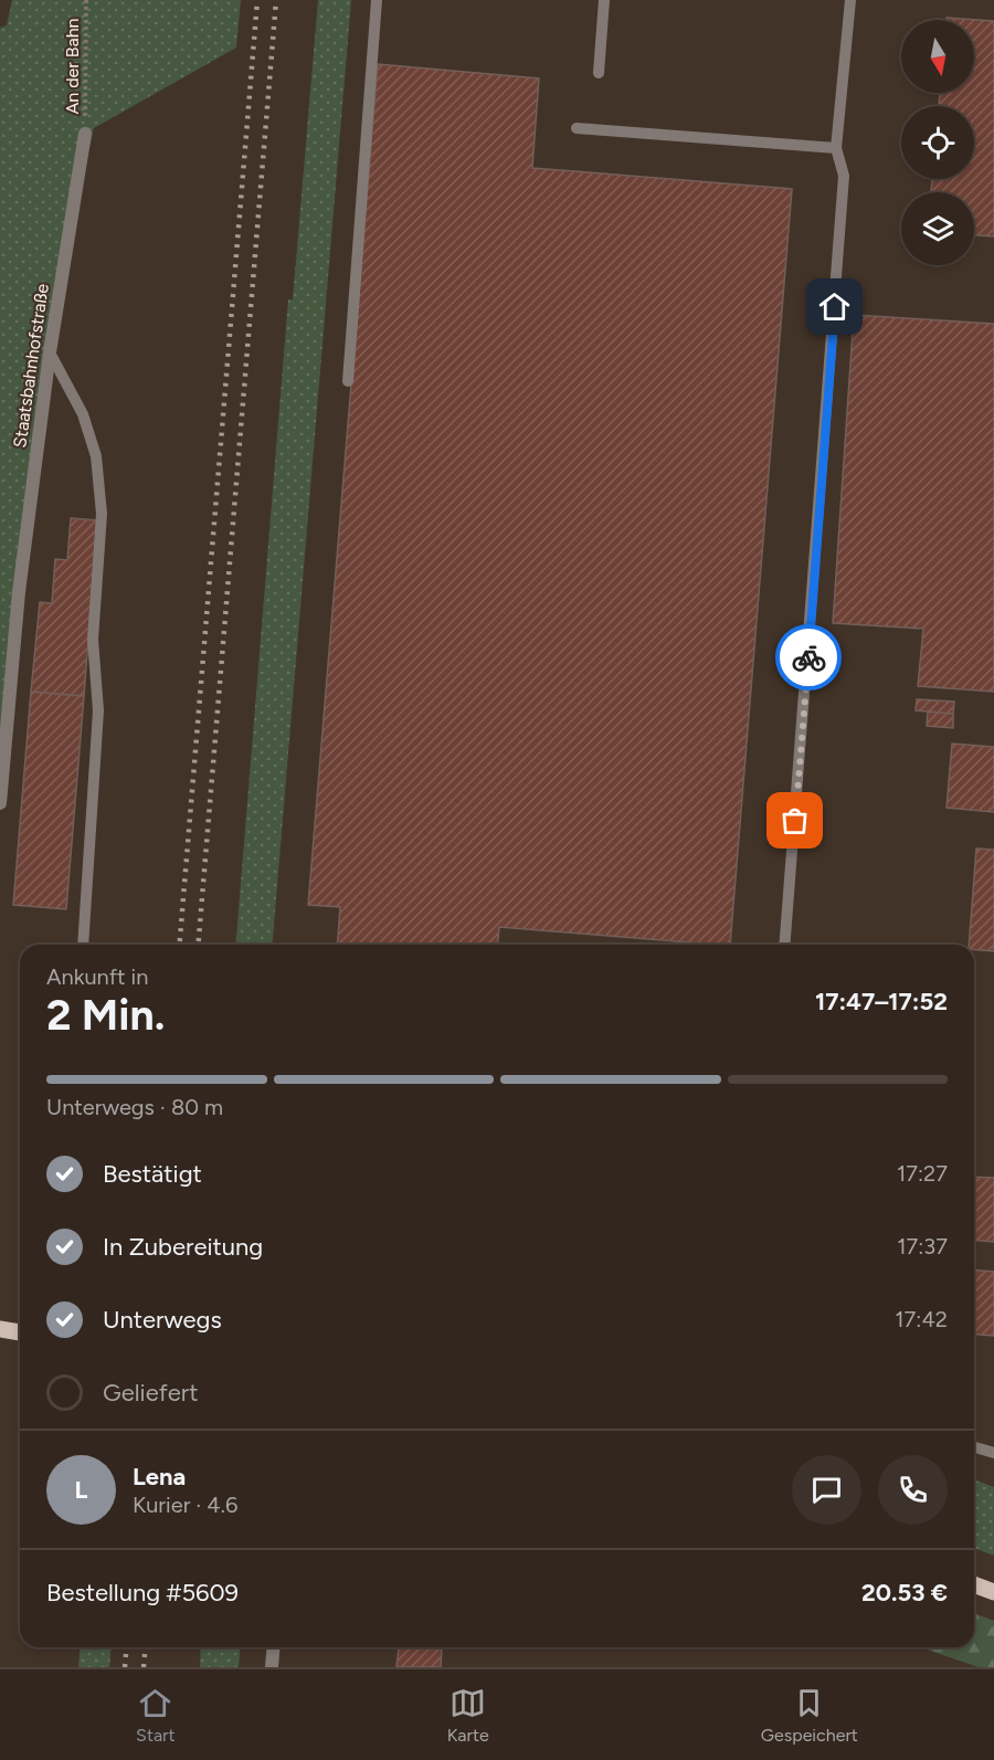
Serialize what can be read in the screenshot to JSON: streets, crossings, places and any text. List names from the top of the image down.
{
  "streets": {
    "street": ["Staatsbahnhofstraße"],
    "path": ["An der Bahn"]
  },
  "crossings": [
    ["An der Bahn", "Staatsbahnhofstraße"]
  ],
  "north": "bottom",
  "page": {
    "heading": ["2 Min.", "Ankunft in", "17:47–17:52"],
    "panel": [
      "Lena",
      "Kurier · 4.6",
      "Bestellung #5609",
      "20.53 €"
    ],
    "bar": "Unterwegs · 80 m",
    "list": [
      ["Bestätigt", "17:27"],
      ["In Zubereitung", "17:37"],
      ["Unterwegs", "17:42"],
      "Geliefert"
    ],
    "round": "L",
    "tabs": ["Start", "Karte", "Gespeichert"]
  }
}
